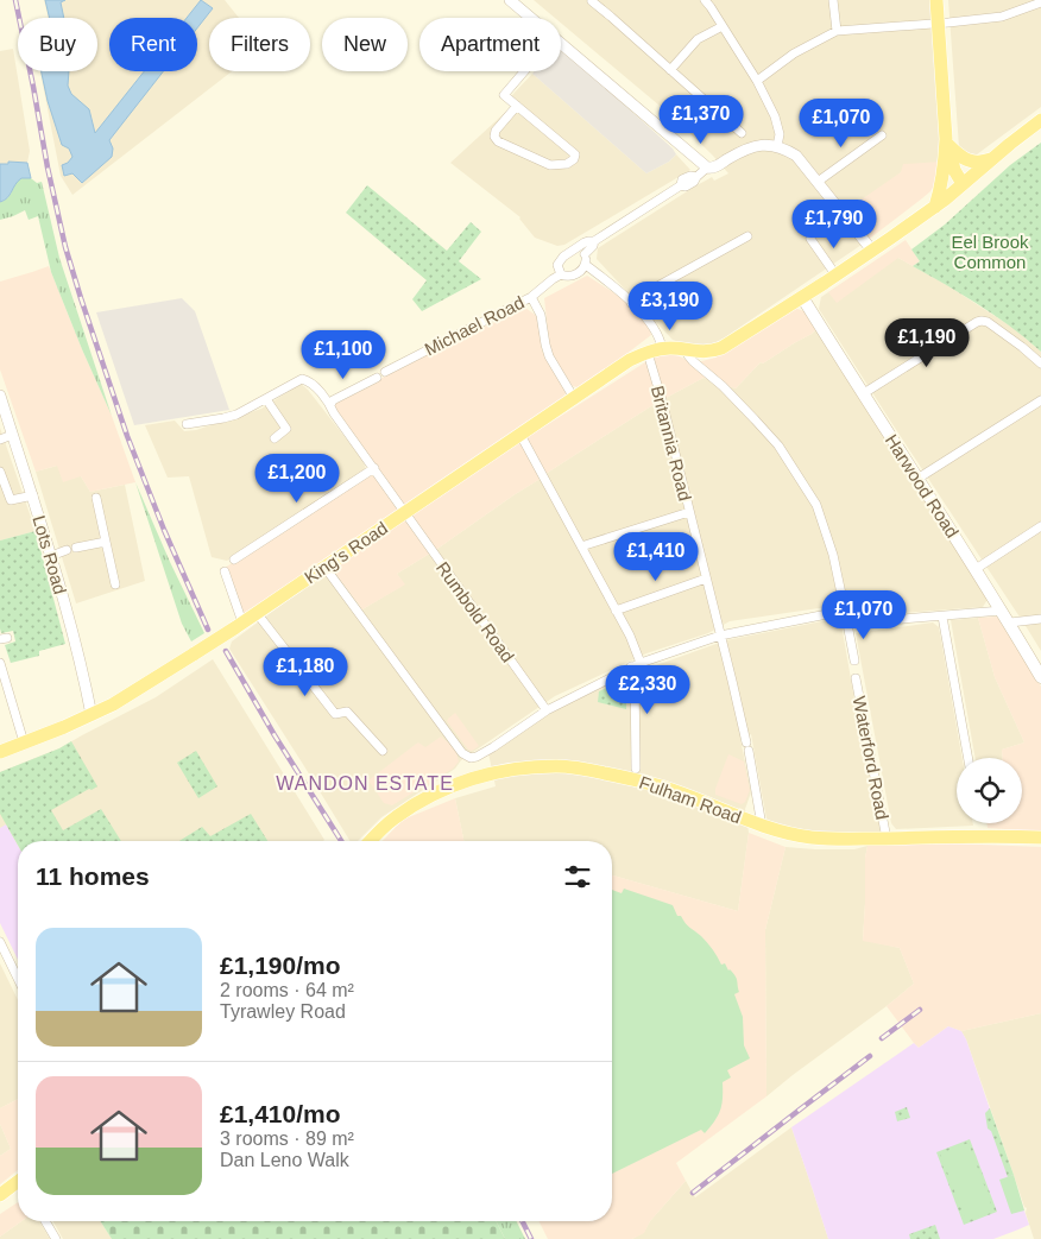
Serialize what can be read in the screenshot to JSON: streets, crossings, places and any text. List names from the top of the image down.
{
  "streets": {
    "main road": ["Harwood Road", "King's Road", "Fulham Road"],
    "street": [
      "Michael Road",
      "Britannia Road",
      "Lots Road",
      "Rumbold Road",
      "Waterford Road"
    ]
  },
  "crossings": [
    ["Britannia Road", "King's Road"],
    ["Britannia Road", "Fulham Road"],
    ["Harwood Road", "King's Road"],
    ["King's Road", "Lots Road"],
    ["King's Road", "Rumbold Road"],
    ["Waterford Road", "Fulham Road"]
  ],
  "districts": ["WANDON ESTATE"],
  "parks": ["Eel Brook Common"],
  "page": {
    "chip": [
      "Buy",
      "Rent",
      "Filters",
      "New",
      "Apartment"
    ],
    "price": [
      "£1,370",
      "£1,070",
      "£1,790",
      "£3,190",
      "£1,190",
      "£1,100",
      "£1,200",
      "£1,410",
      "£1,070",
      "£1,180",
      "£2,330"
    ],
    "heading": "11 homes",
    "list": [
      {
        "name": "£1,190/mo",
        "note": "2 rooms · 64 m² · Tyrawley Road"
      },
      {
        "name": "£1,410/mo",
        "note": "3 rooms · 89 m² · Dan Leno Walk"
      }
    ]
  }
}
